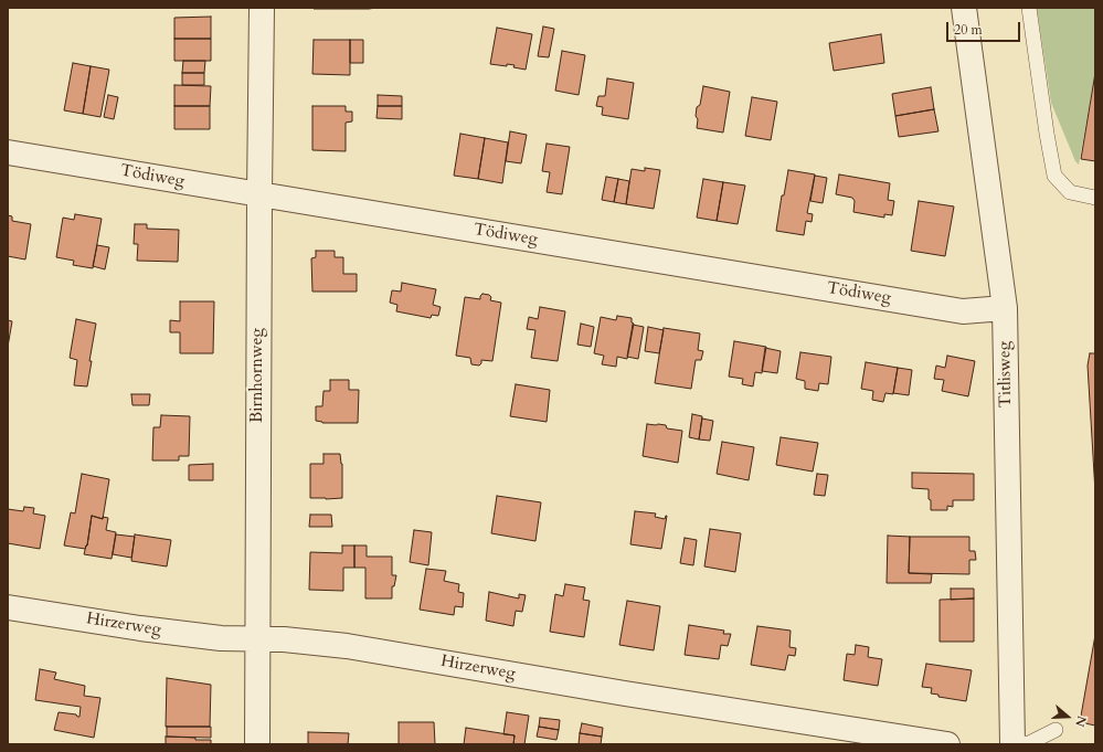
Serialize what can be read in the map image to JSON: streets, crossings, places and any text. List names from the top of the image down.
{
  "streets": {
    "street": [
      "Tödiweg",
      "Titlisweg",
      "Birnhornweg",
      "Hirzerweg"
    ]
  },
  "crossings": [
    ["Tödiweg", "Titlisweg"],
    ["Tödiweg", "Birnhornweg"],
    ["Birnhornweg", "Hirzerweg"]
  ],
  "scale_bar": "20 m",
  "north": "right"
}
